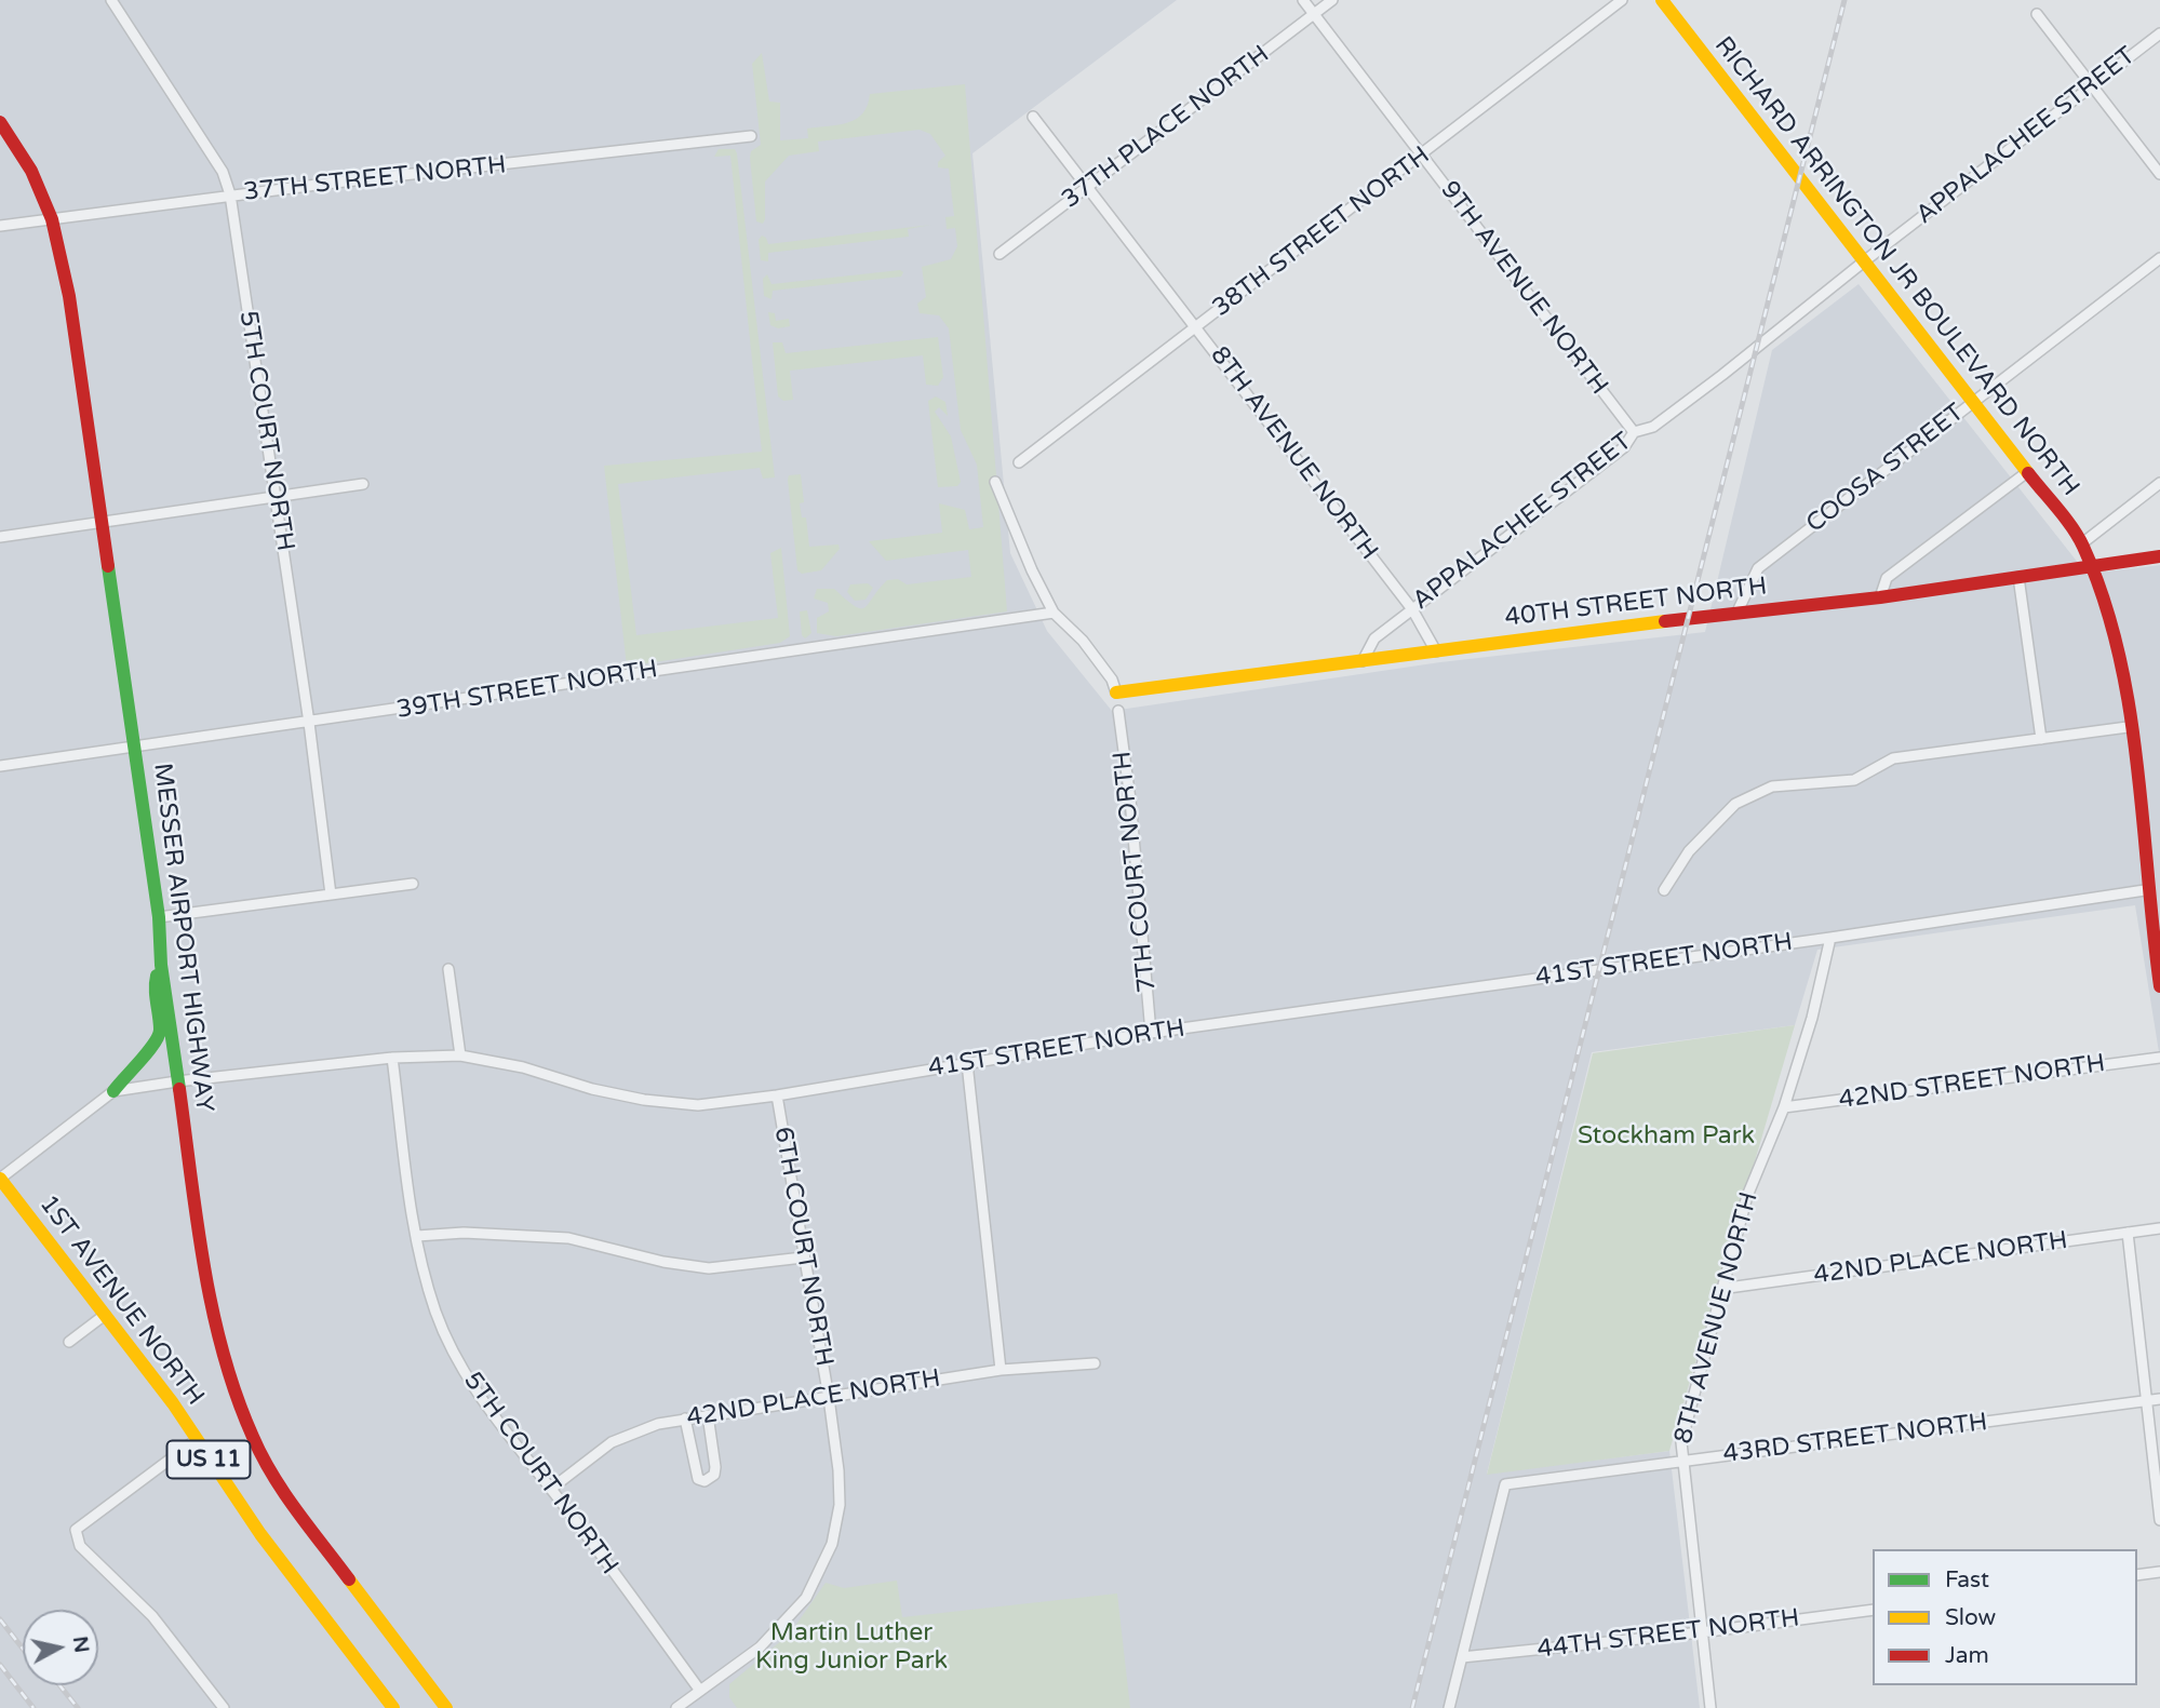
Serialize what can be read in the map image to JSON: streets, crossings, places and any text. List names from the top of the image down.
{
  "streets": {
    "main road": [
      "RICHARD ARRINGTON JR BOULEVARD NORTH",
      "40TH STREET NORTH",
      "MESSER AIRPORT HIGHWAY",
      "1ST AVENUE NORTH",
      "US 11"
    ],
    "street": [
      "37TH PLACE NORTH",
      "APPALACHEE STREET",
      "37TH STREET NORTH",
      "38TH STREET NORTH",
      "9TH AVENUE NORTH",
      "5TH COURT NORTH",
      "8TH AVENUE NORTH",
      "COOSA STREET",
      "39TH STREET NORTH",
      "7TH COURT NORTH",
      "41ST STREET NORTH",
      "42ND STREET NORTH",
      "6TH COURT NORTH",
      "42ND PLACE NORTH",
      "43RD STREET NORTH",
      "44TH STREET NORTH"
    ]
  },
  "crossings": [
    ["37TH PLACE NORTH", "9TH AVENUE NORTH"],
    ["37TH PLACE NORTH", "8TH AVENUE NORTH"],
    ["APPALACHEE STREET", "RICHARD ARRINGTON JR BOULEVARD NORTH"],
    ["APPALACHEE STREET", "9TH AVENUE NORTH"],
    ["APPALACHEE STREET", "8TH AVENUE NORTH"],
    ["APPALACHEE STREET", "40TH STREET NORTH"],
    ["37TH STREET NORTH", "5TH COURT NORTH"],
    ["37TH STREET NORTH", "MESSER AIRPORT HIGHWAY"],
    ["38TH STREET NORTH", "9TH AVENUE NORTH"],
    ["38TH STREET NORTH", "8TH AVENUE NORTH"],
    ["RICHARD ARRINGTON JR BOULEVARD NORTH", "COOSA STREET"],
    ["RICHARD ARRINGTON JR BOULEVARD NORTH", "40TH STREET NORTH"],
    ["RICHARD ARRINGTON JR BOULEVARD NORTH", "41ST STREET NORTH"],
    ["5TH COURT NORTH", "39TH STREET NORTH"],
    ["5TH COURT NORTH", "41ST STREET NORTH"],
    ["5TH COURT NORTH", "42ND PLACE NORTH"],
    ["8TH AVENUE NORTH", "40TH STREET NORTH"],
    ["8TH AVENUE NORTH", "41ST STREET NORTH"],
    ["8TH AVENUE NORTH", "42ND STREET NORTH"],
    ["8TH AVENUE NORTH", "42ND PLACE NORTH"],
    ["8TH AVENUE NORTH", "43RD STREET NORTH"],
    ["8TH AVENUE NORTH", "44TH STREET NORTH"],
    ["COOSA STREET", "40TH STREET NORTH"],
    ["39TH STREET NORTH", "MESSER AIRPORT HIGHWAY"],
    ["7TH COURT NORTH", "41ST STREET NORTH"],
    ["MESSER AIRPORT HIGHWAY", "41ST STREET NORTH"],
    ["41ST STREET NORTH", "6TH COURT NORTH"],
    ["41ST STREET NORTH", "1ST AVENUE NORTH"],
    ["6TH COURT NORTH", "42ND PLACE NORTH"],
    ["43RD STREET NORTH", "44TH STREET NORTH"]
  ],
  "parks": ["Stockham Park", "Martin Luther King Junior Park"],
  "legend": ["Fast", "Slow", "Jam"],
  "north": "right"
}
